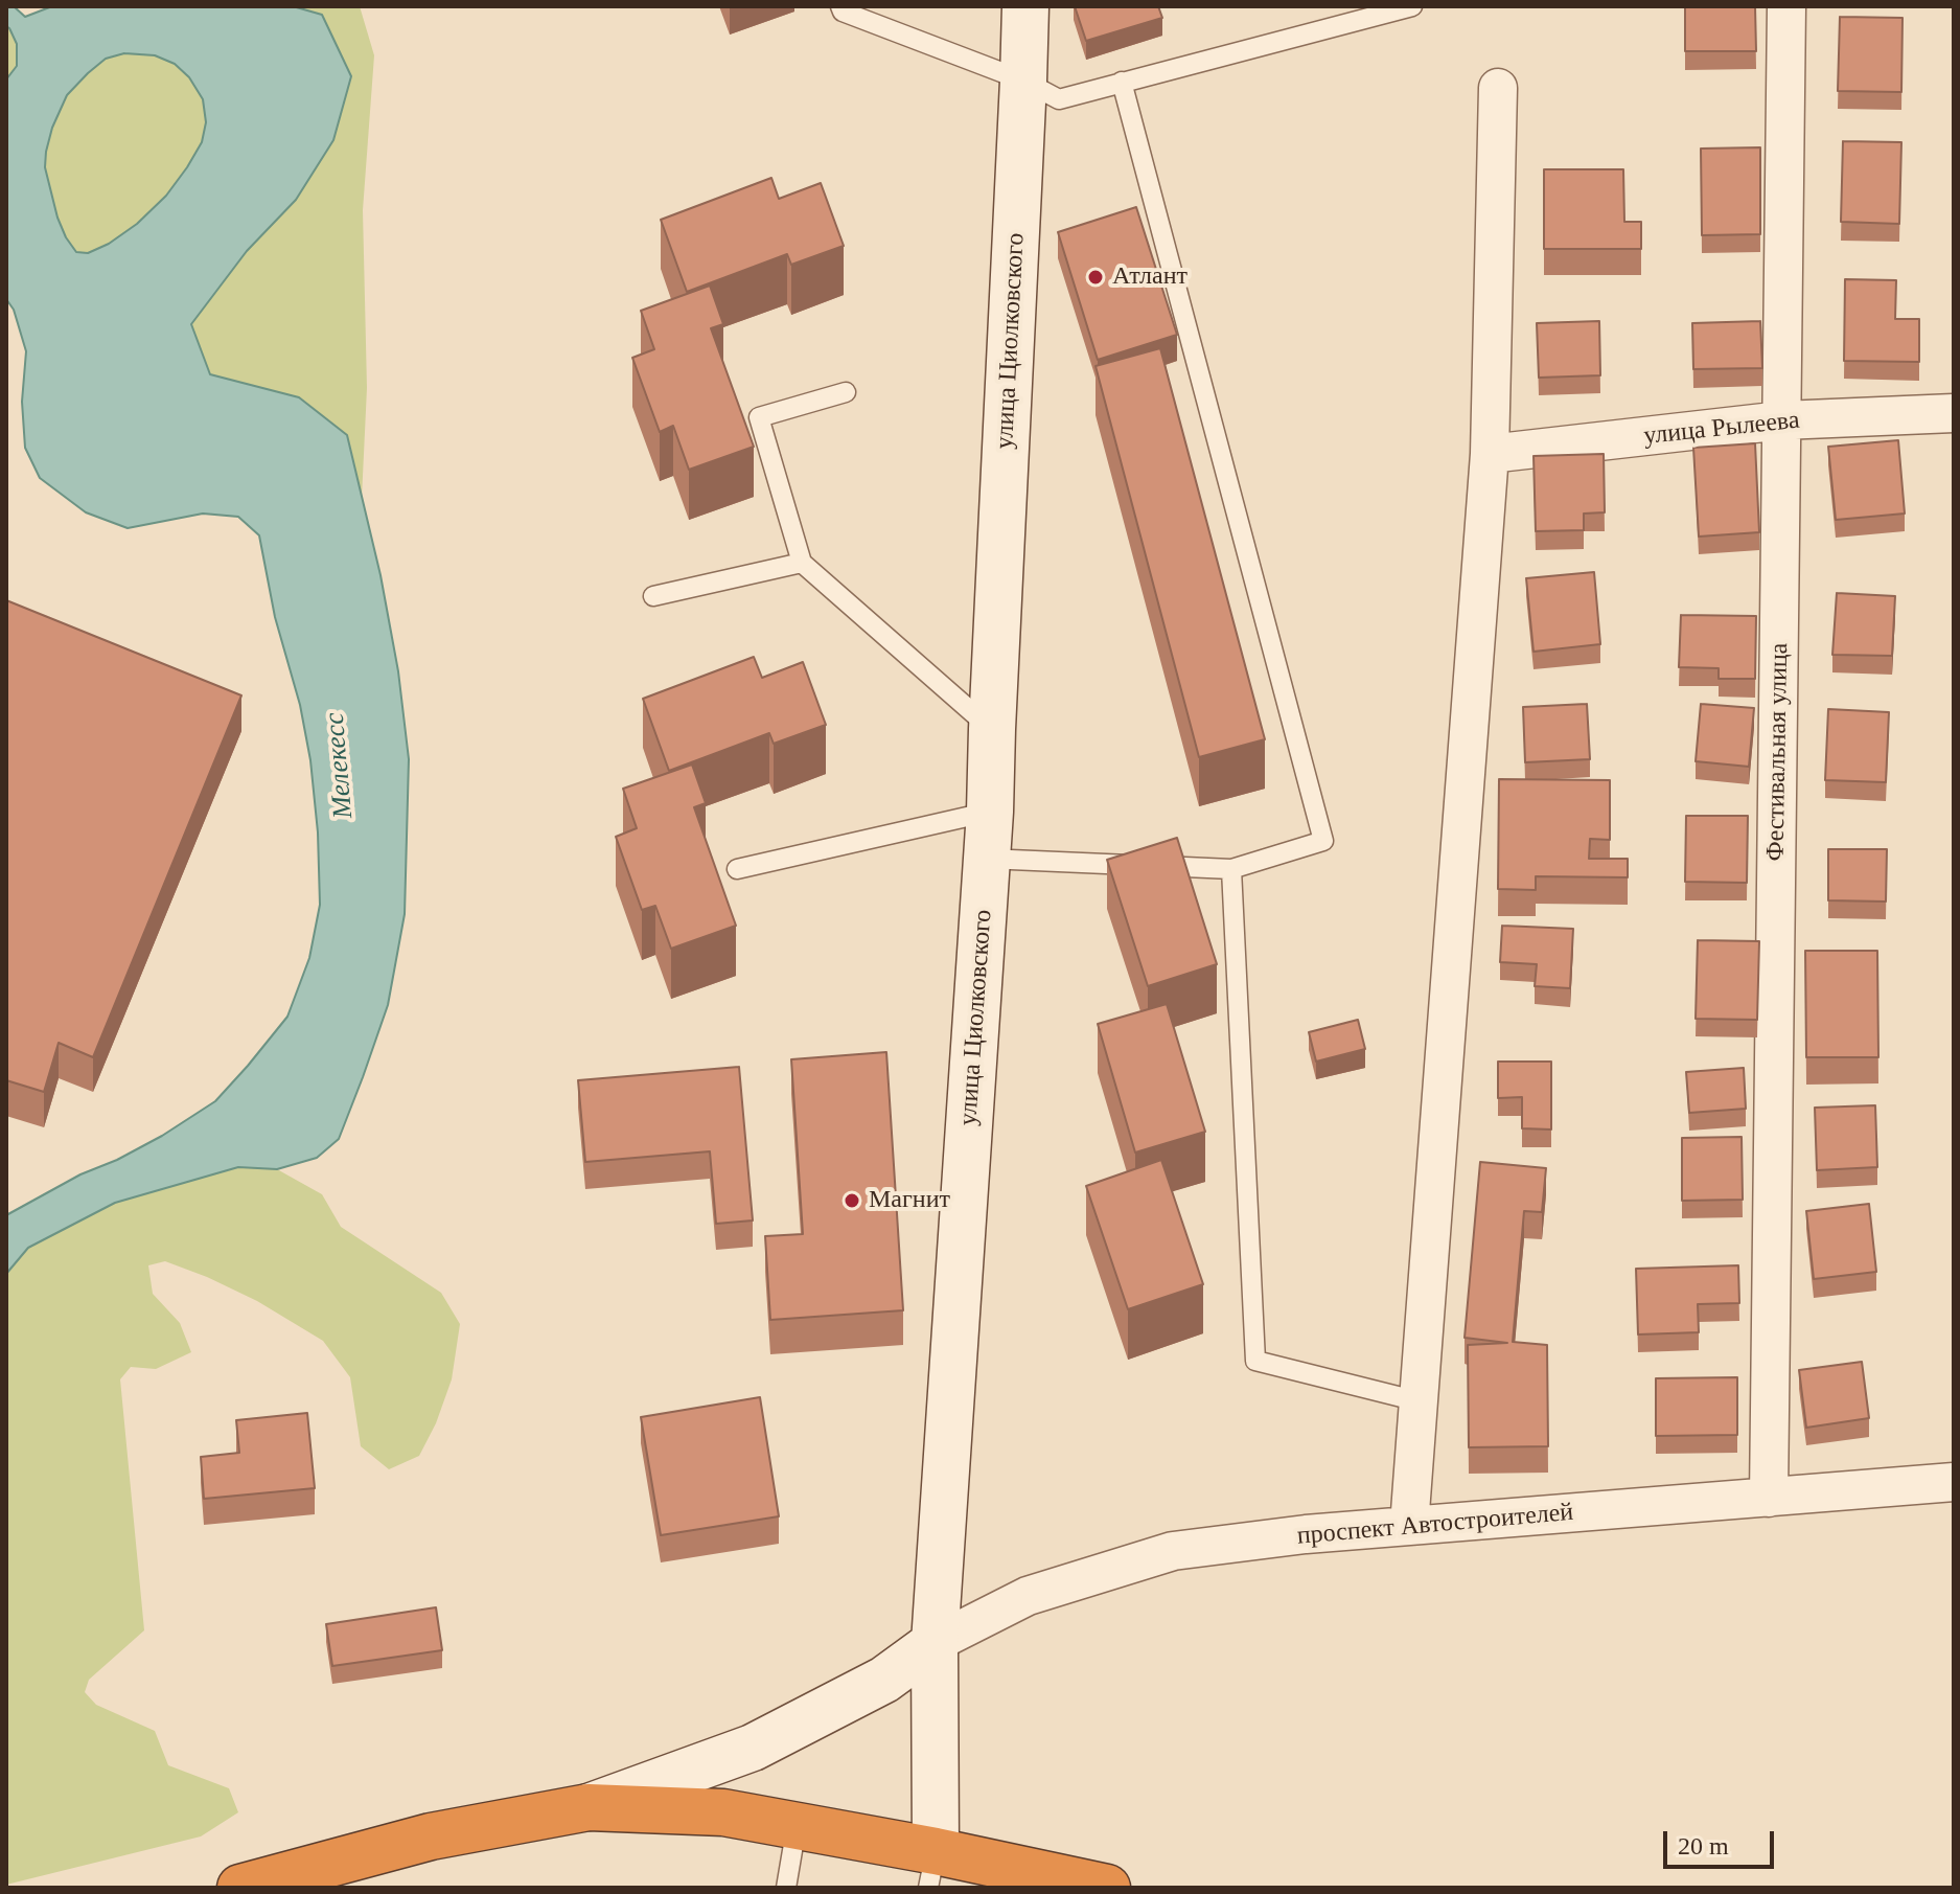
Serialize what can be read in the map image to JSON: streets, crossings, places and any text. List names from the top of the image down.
{
  "streets": {
    "street": [
      "улица Циолковского",
      "улица Рылеева",
      "Фестивальная улица",
      "проспект Автостроителей"
    ]
  },
  "crossings": [
    ["улица Циолковского", "проспект Автостроителей"],
    ["улица Рылеева", "Фестивальная улица"],
    ["Фестивальная улица", "проспект Автостроителей"]
  ],
  "water": ["Мелекесс"],
  "places": ["Атлант", "Магнит"],
  "scale_bar": "20 m"
}
